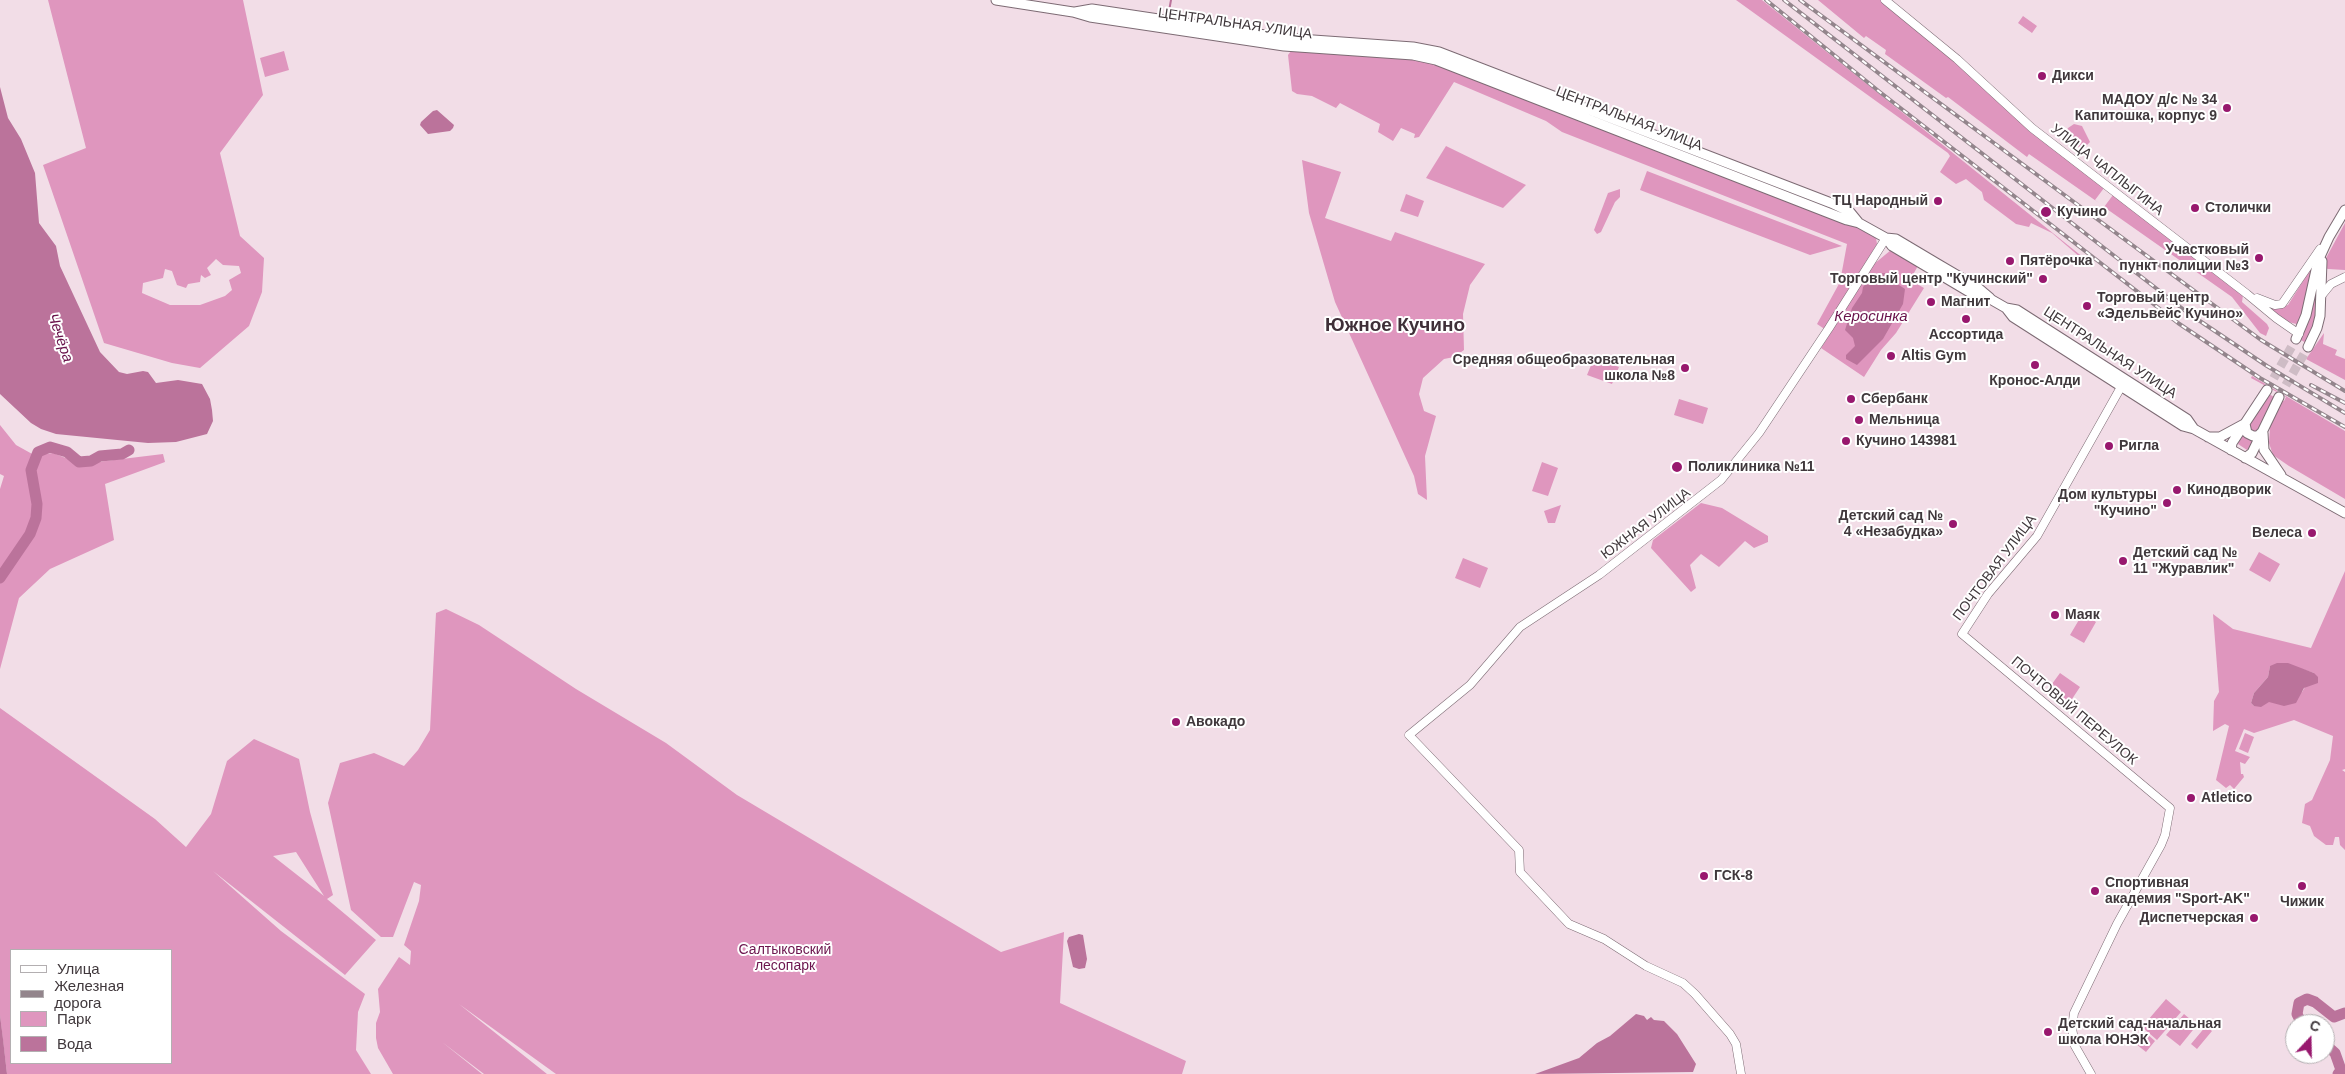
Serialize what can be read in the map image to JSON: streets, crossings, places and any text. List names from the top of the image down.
{
  "streets": {
    "main road": ["ЦЕНТРАЛЬНАЯ УЛИЦА"],
    "street": [
      "УЛИЦА ЧАПЛЫГИНА",
      "ЮЖНАЯ УЛИЦА",
      "ПОЧТОВАЯ УЛИЦА",
      "ПОЧТОВЫЙ ПЕРЕУЛОК"
    ]
  },
  "crossings": [
    ["ЦЕНТРАЛЬНАЯ УЛИЦА", "ЮЖНАЯ УЛИЦА"],
    ["ЦЕНТРАЛЬНАЯ УЛИЦА", "ПОЧТОВАЯ УЛИЦА"],
    ["ПОЧТОВАЯ УЛИЦА", "ПОЧТОВЫЙ ПЕРЕУЛОК"]
  ],
  "districts": ["Южное Кучино"],
  "water": ["Керосинка", "Чечёра"],
  "parks": ["Салтыковский лесопарк"],
  "places": [
    "Дикси",
    "МАДОУ д/с № 34 Капитошка, корпус 9",
    "ТЦ Народный",
    "Столички",
    "Кучино",
    "Участковый пункт полиции №3",
    "Пятёрочка",
    "Торговый центр \"Кучинский\"",
    "Магнит",
    "Торговый центр «Эдельвейс Кучино»",
    "Ассортида",
    "Altis Gym",
    "Кронос-Алди",
    "Средняя общеобразовательная школа №8",
    "Сбербанк",
    "Мельница",
    "Кучино 143981",
    "Ригла",
    "Поликлиника №11",
    "Кинодворик",
    "Дом культуры \"Кучино\"",
    "Детский сад № 4 «Незабудка»",
    "Велеса",
    "Детский сад № 11 \"Журавлик\"",
    "Маяк",
    "Авокадо",
    "Atletico",
    "ГСК-8",
    "Чижик",
    "Спортивная академия \"Sport-AK\"",
    "Диспетчерская",
    "Детский сад-начальная школа ЮНЭК"
  ],
  "legend": [
    "Улица",
    "Железная дорога",
    "Парк",
    "Вода"
  ],
  "north": "top"
}
